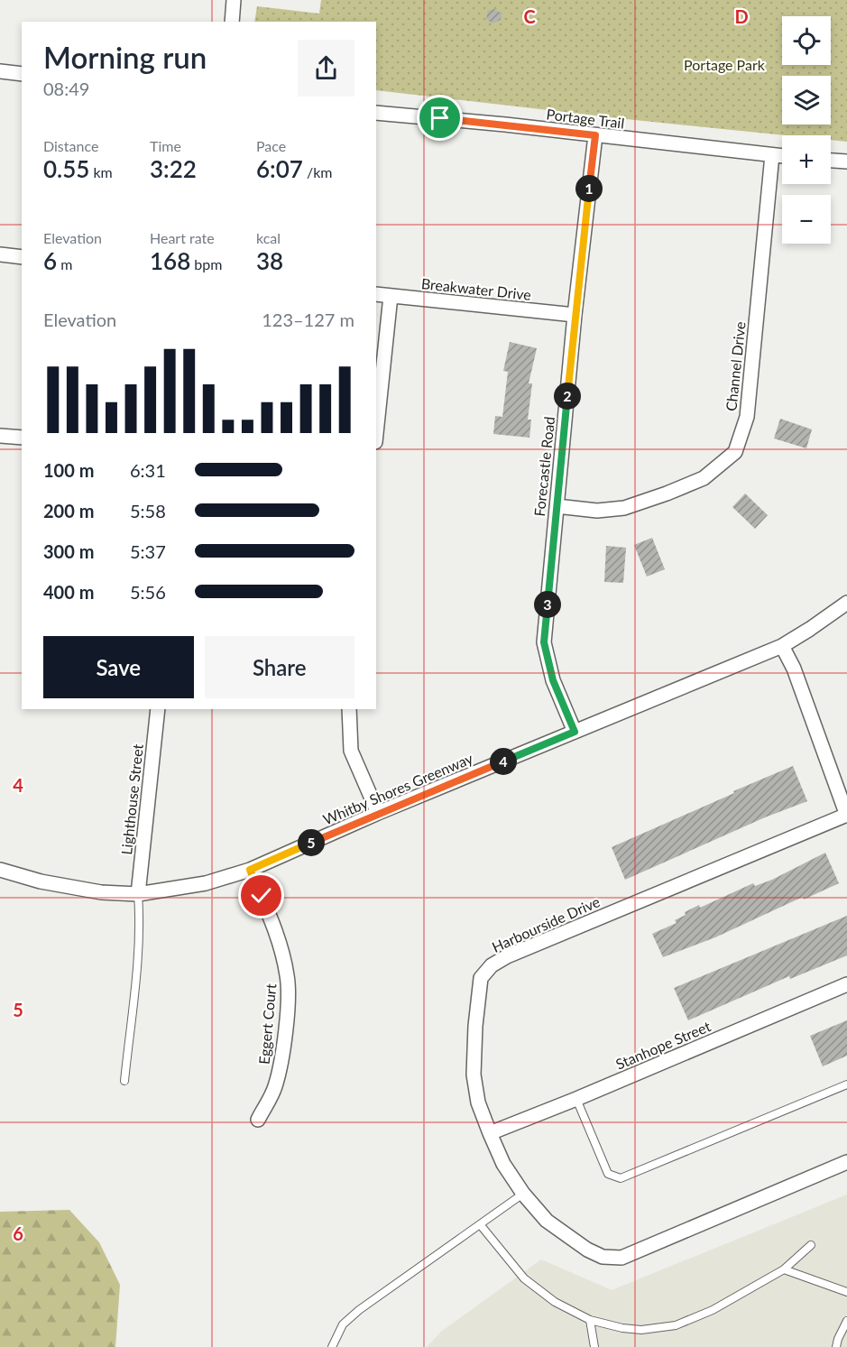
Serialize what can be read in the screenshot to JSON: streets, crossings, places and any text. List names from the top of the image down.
{
  "streets": {
    "street": [
      "Portage Trail",
      "Breakwater Drive",
      "Channel Drive",
      "Forecastle Road",
      "Whitby Shores Greenway",
      "Lighthouse Street",
      "Harbourside Drive",
      "Eggert Court",
      "Stanhope Street"
    ]
  },
  "crossings": [
    ["Portage Trail", "Channel Drive"],
    ["Portage Trail", "Forecastle Road"],
    ["Breakwater Drive", "Forecastle Road"],
    ["Channel Drive", "Forecastle Road"],
    ["Forecastle Road", "Whitby Shores Greenway"],
    ["Whitby Shores Greenway", "Lighthouse Street"],
    ["Whitby Shores Greenway", "Eggert Court"],
    ["Harbourside Drive", "Stanhope Street"]
  ],
  "parks": ["Portage Park"],
  "page": {
    "map_buttons": ["+", "−"],
    "heading": ["Morning run", "08:49"],
    "stats": [
      ["Distance", "0.55 km"],
      ["Time", "3:22"],
      ["Pace", "6:07 /km"],
      ["Elevation", "6 m"],
      ["Heart rate", "168 bpm"],
      ["kcal", "38"]
    ],
    "pins": [
      "1",
      "2",
      "3",
      "4",
      "5"
    ],
    "chart": ["Elevation", "123–127 m"],
    "list": [
      {
        "name": "100 m",
        "note": "6:31"
      },
      {
        "name": "200 m",
        "note": "5:58"
      },
      {
        "name": "300 m",
        "note": "5:37"
      },
      {
        "name": "400 m",
        "note": "5:56"
      }
    ],
    "buttons": ["Save", "Share"]
  },
  "grid": {
    "columns": ["C", "D"],
    "rows": ["4", "5", "6"]
  }
}
